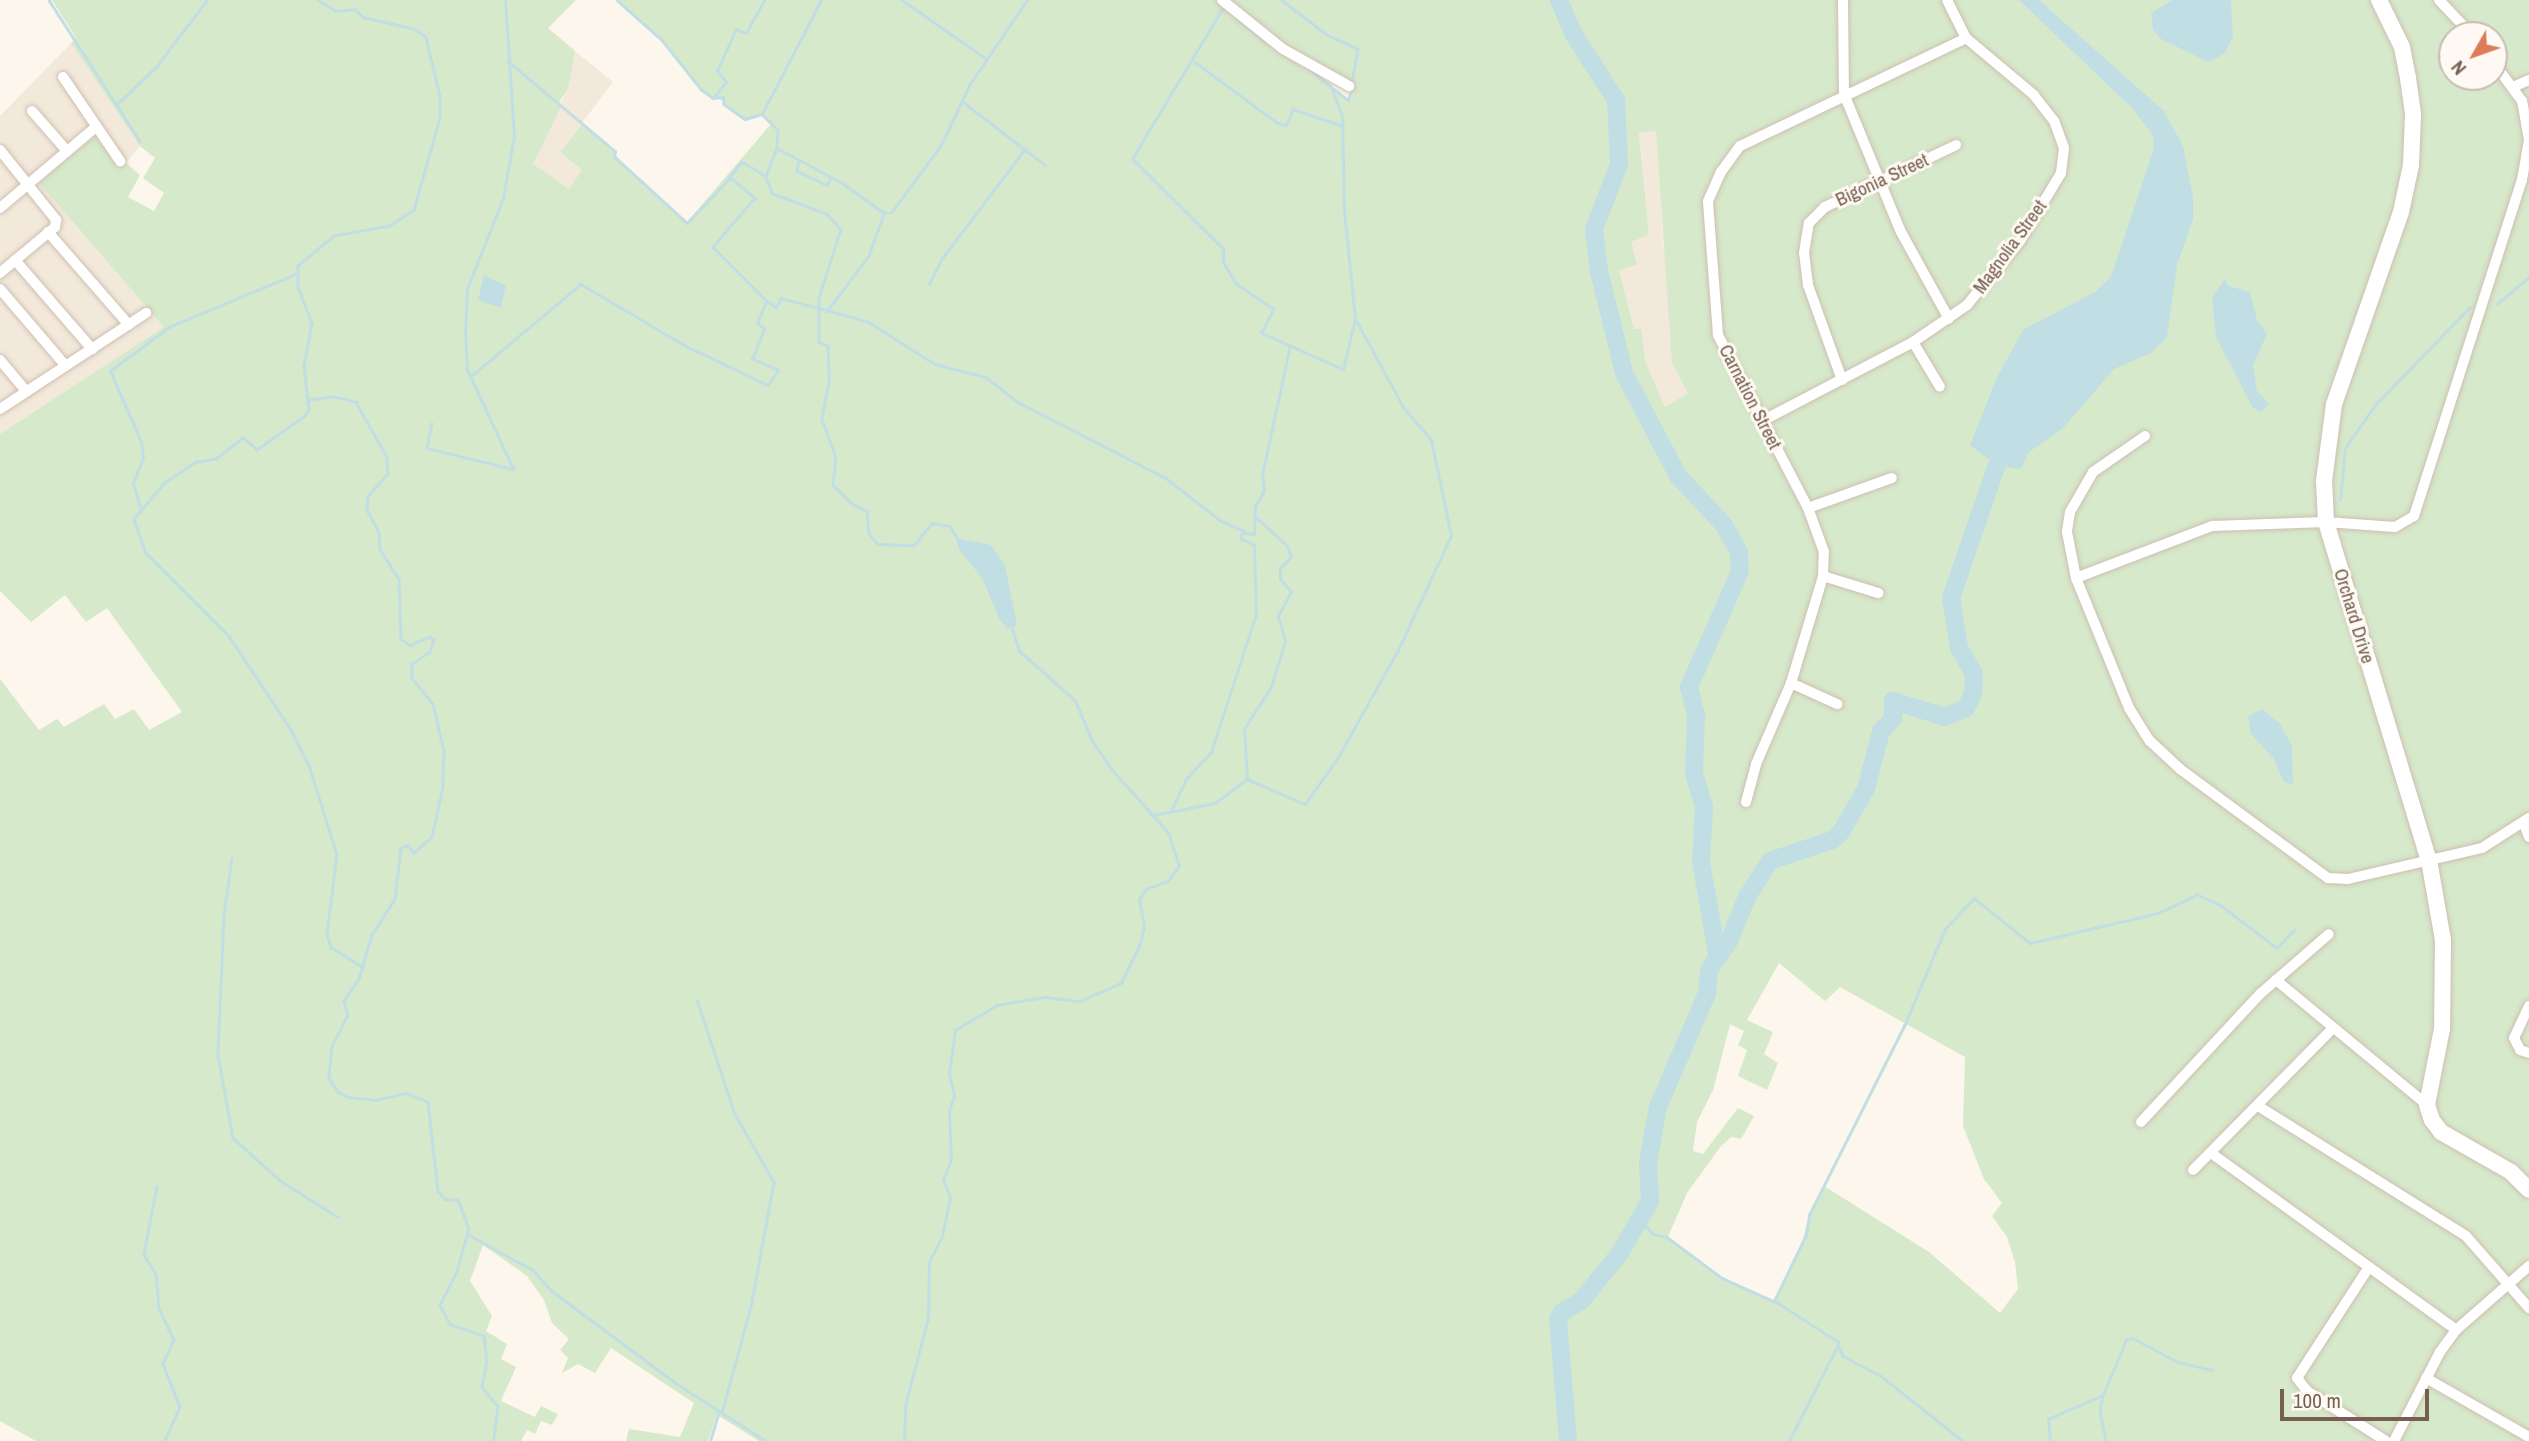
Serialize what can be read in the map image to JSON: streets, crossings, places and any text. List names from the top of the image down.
{
  "streets": {
    "street": [
      "Bigonia Street",
      "Magnolia Street",
      "Carnation Street",
      "Orchard Drive"
    ]
  },
  "crossings": [
    ["Bigonia Street", "Magnolia Street"],
    ["Magnolia Street", "Carnation Street"]
  ],
  "scale_bar": "100 m",
  "north": "bottom left"
}
